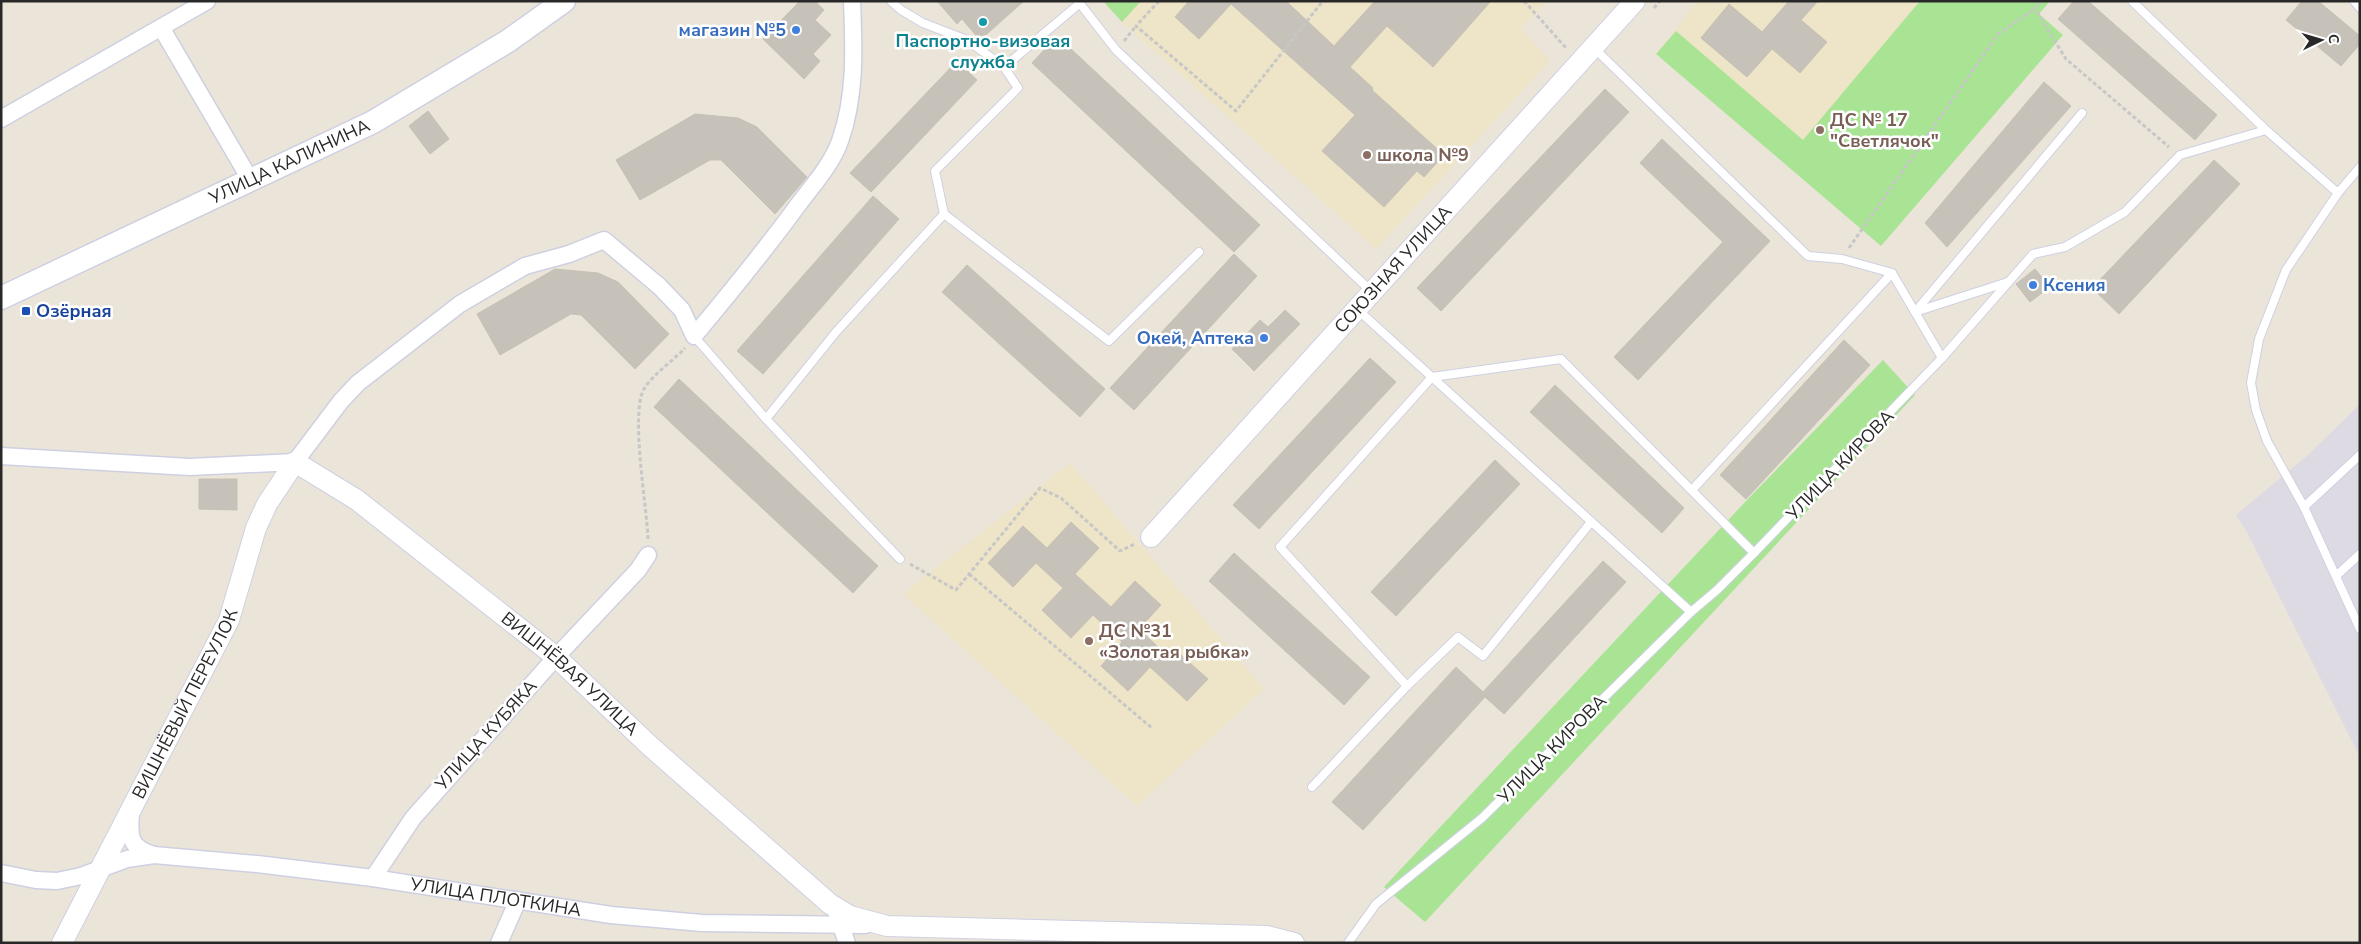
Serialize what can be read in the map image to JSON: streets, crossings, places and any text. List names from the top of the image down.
{
  "streets": {
    "main road": ["УЛИЦА КАЛИНИНА"],
    "street": [
      "СОЮЗНАЯ УЛИЦА",
      "ВИШНЁВАЯ УЛИЦА",
      "ВИШНЁВЫЙ ПЕРЕУЛОК",
      "УЛИЦА КУБЯКА",
      "УЛИЦА ПЛОТКИНА"
    ],
    "lane": ["УЛИЦА КИРОВА"]
  },
  "crossings": [
    ["ВИШНЁВАЯ УЛИЦА", "ВИШНЁВЫЙ ПЕРЕУЛОК"],
    ["ВИШНЁВАЯ УЛИЦА", "УЛИЦА КУБЯКА"],
    ["ВИШНЁВАЯ УЛИЦА", "УЛИЦА ПЛОТКИНА"],
    ["ВИШНЁВЫЙ ПЕРЕУЛОК", "УЛИЦА ПЛОТКИНА"],
    ["УЛИЦА КУБЯКА", "УЛИЦА ПЛОТКИНА"]
  ],
  "places": {
    "other": [
      "Паспортно-визовая служба",
      "магазин №5",
      "ДС № 17 \"Светлячок\"",
      "школа №9",
      "Ксения",
      "Окей, Аптека",
      "ДС №31 «Золотая рыбка»"
    ],
    "transit": ["Озёрная"]
  },
  "north": "right"
}
